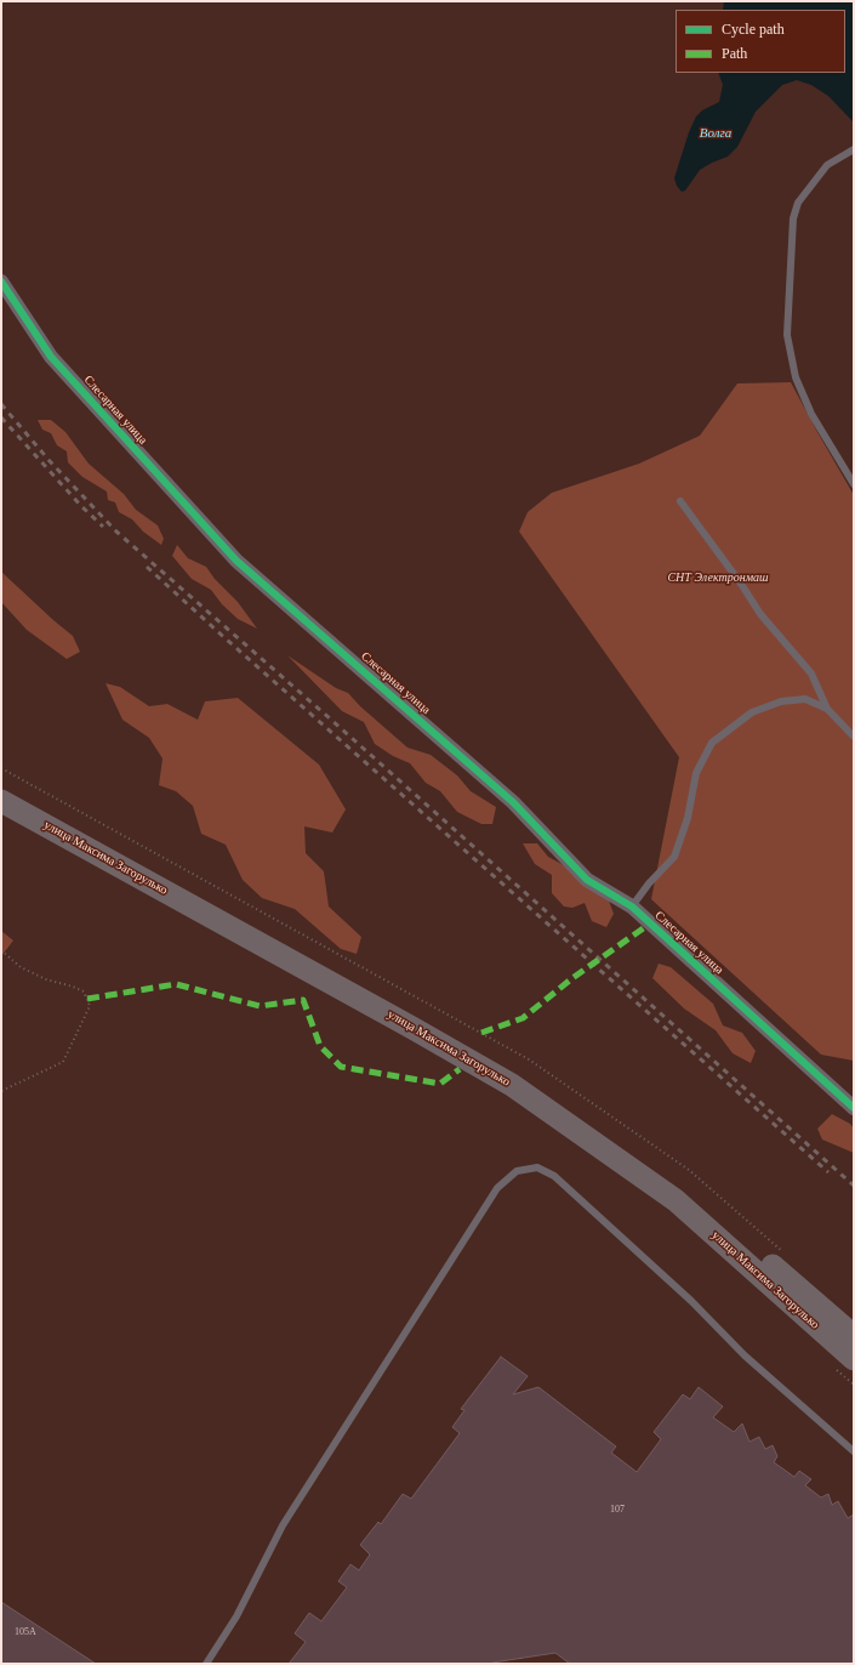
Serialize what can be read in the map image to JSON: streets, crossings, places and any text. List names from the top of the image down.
{
  "streets": {
    "main road": ["улица Максима Загорулько"],
    "street": ["Слесарная улица"]
  },
  "water": ["Волга"],
  "parks": ["СНТ Электронмаш"],
  "house_numbers": ["107", "105А"],
  "legend": ["Cycle path", "Path"]
}
